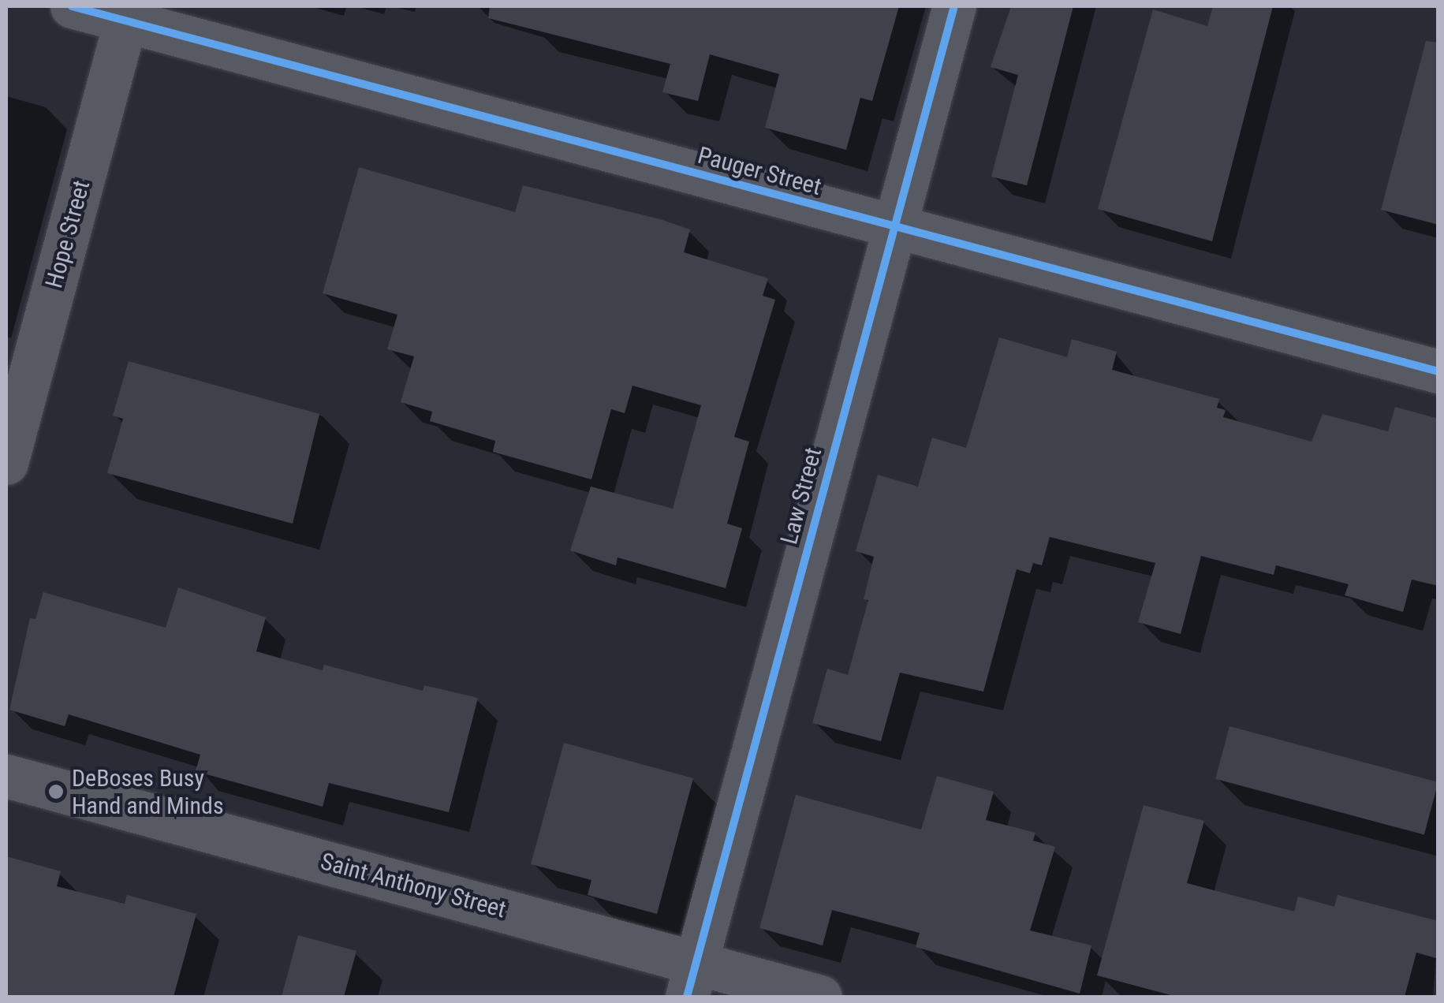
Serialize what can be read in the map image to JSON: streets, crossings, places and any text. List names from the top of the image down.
{
  "streets": {
    "street": [
      "Pauger Street",
      "Hope Street",
      "Law Street",
      "Saint Anthony Street"
    ]
  },
  "crossings": [
    ["Pauger Street", "Hope Street"],
    ["Pauger Street", "Law Street"],
    ["Law Street", "Saint Anthony Street"]
  ],
  "places": ["DeBoses Busy Hand and Minds"]
}
